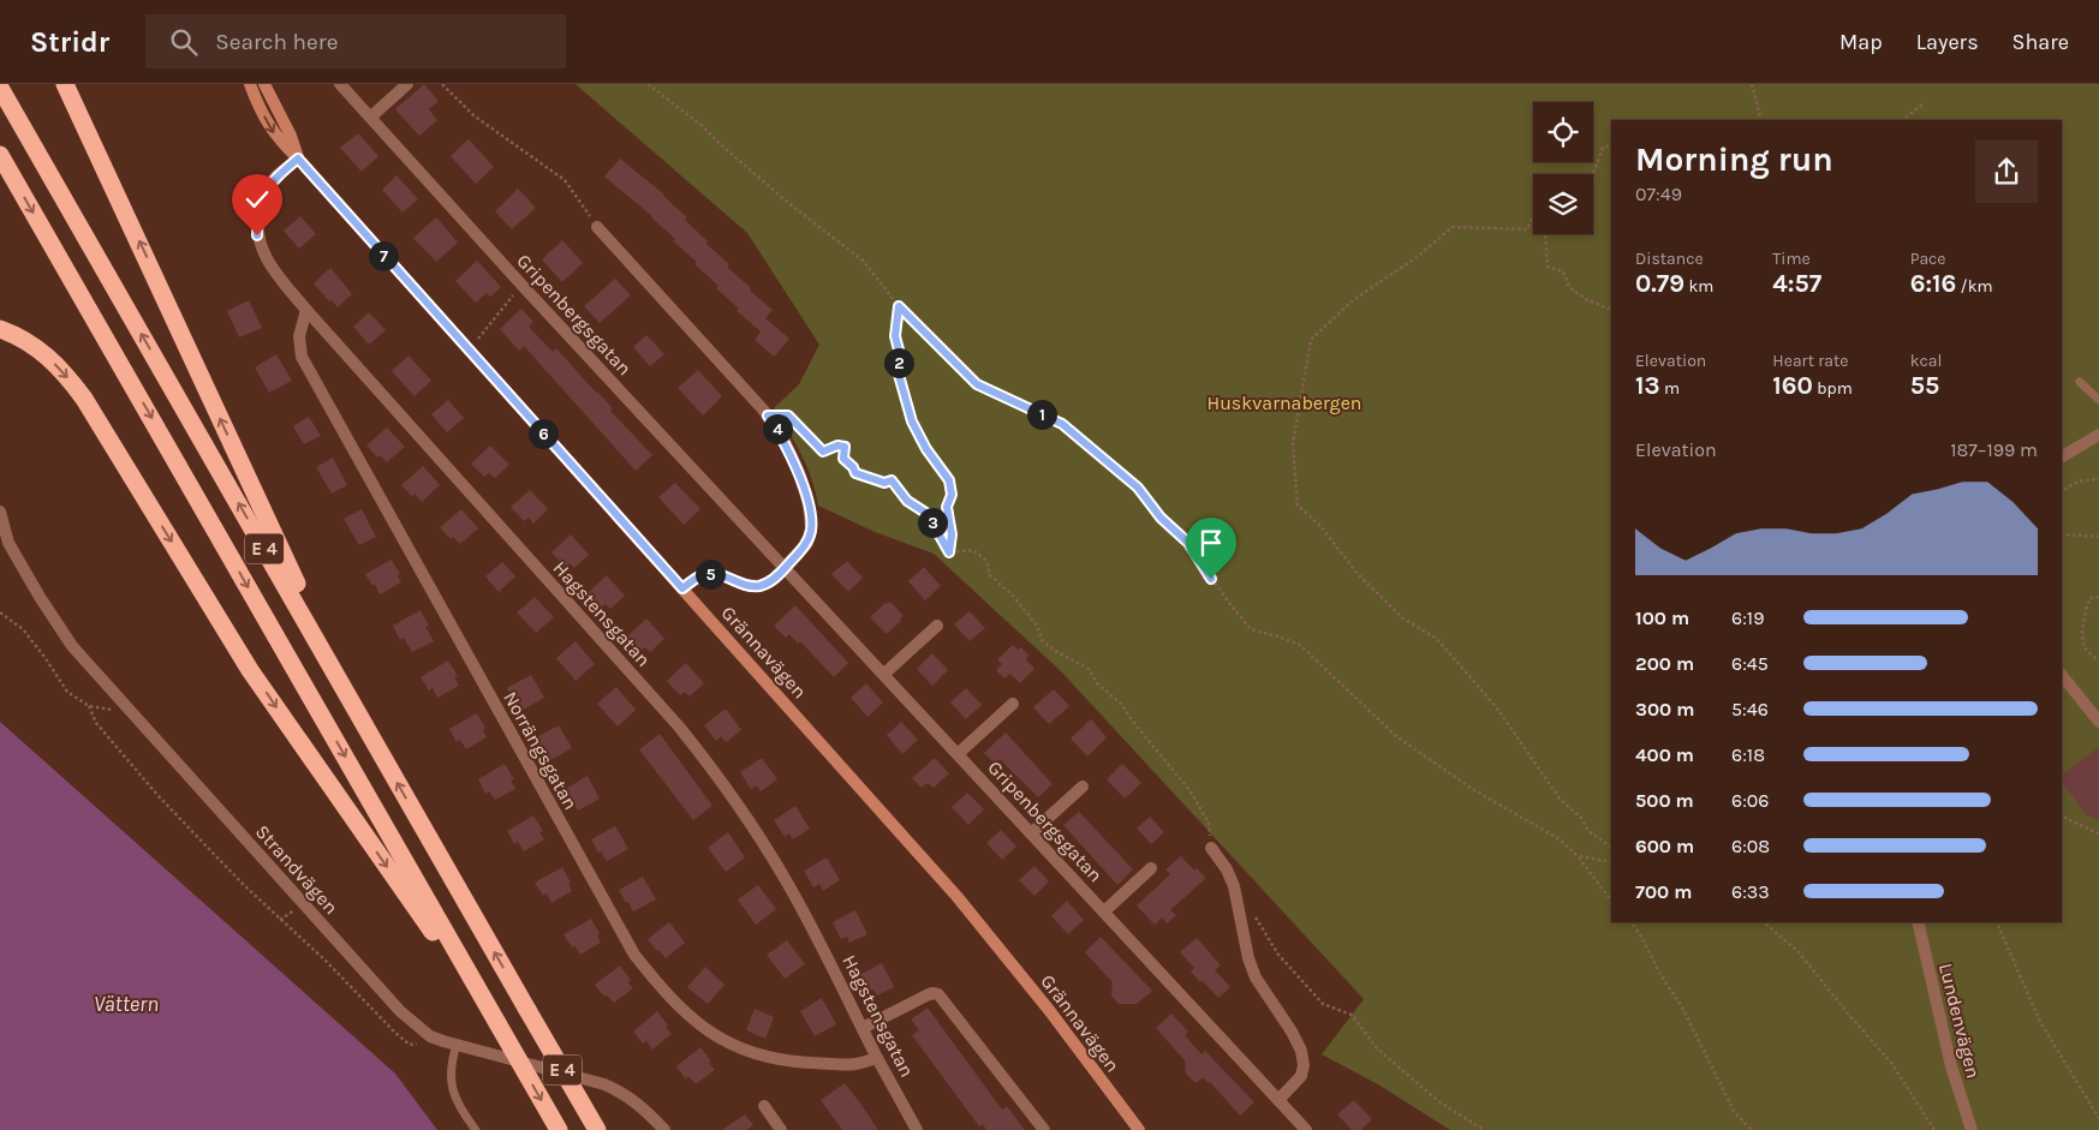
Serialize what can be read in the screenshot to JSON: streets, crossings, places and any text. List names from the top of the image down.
{
  "streets": {
    "highway": ["E 4"],
    "main road": ["Grännavägen"],
    "street": [
      "Gripenbergsgatan",
      "Hagstensgatan",
      "Norrängsgatan",
      "Strandvägen",
      "Lundenvägen"
    ]
  },
  "crossings": [
    ["Hagstensgatan", "Grännavägen"],
    ["Hagstensgatan", "Norrängsgatan"]
  ],
  "water": ["Vättern"],
  "parks": ["Huskvarnabergen"],
  "page": {
    "header": "Stridr",
    "search": "Search here",
    "nav": ["Map", "Layers", "Share"],
    "heading": ["Morning run", "07:49"],
    "stats": [
      ["Distance", "0.79 km"],
      ["Time", "4:57"],
      ["Pace", "6:16 /km"],
      ["Elevation", "13 m"],
      ["Heart rate", "160 bpm"],
      ["kcal", "55"]
    ],
    "pins": [
      "7",
      "2",
      "1",
      "4",
      "6",
      "3",
      "5"
    ],
    "chart": ["Elevation", "187–199 m"],
    "list": [
      {
        "name": "100 m",
        "note": "6:19"
      },
      {
        "name": "200 m",
        "note": "6:45"
      },
      {
        "name": "300 m",
        "note": "5:46"
      },
      {
        "name": "400 m",
        "note": "6:18"
      },
      {
        "name": "500 m",
        "note": "6:06"
      },
      {
        "name": "600 m",
        "note": "6:08"
      },
      {
        "name": "700 m",
        "note": "6:33"
      }
    ]
  }
}
